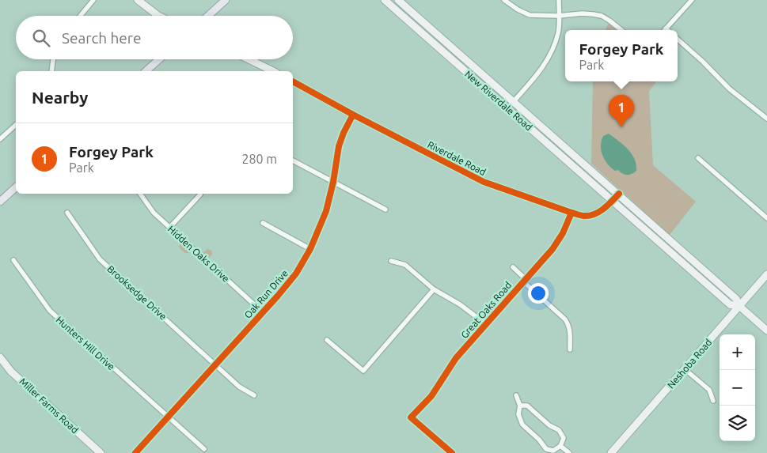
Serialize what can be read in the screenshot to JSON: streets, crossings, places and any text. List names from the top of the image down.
{
  "streets": {
    "main road": [
      "New Riverdale Road",
      "Riverdale Road",
      "Neshoba Road",
      "Miller Farms Road"
    ],
    "street": [
      "Hidden Oaks Drive",
      "Brooksedge Drive",
      "Oak Run Drive",
      "Great Oaks Road",
      "Hunters Hill Drive"
    ]
  },
  "crossings": [
    ["New Riverdale Road", "Riverdale Road"],
    ["Riverdale Road", "Oak Run Drive"],
    ["Riverdale Road", "Great Oaks Road"],
    ["Hidden Oaks Drive", "Oak Run Drive"],
    ["Brooksedge Drive", "Oak Run Drive"],
    ["Oak Run Drive", "Hunters Hill Drive"]
  ],
  "page": {
    "search": "Search here",
    "popup": ["Forgey Park", "Park"],
    "heading": "Nearby",
    "pins": "1",
    "list": [
      {
        "mark": "1",
        "name": "Forgey Park",
        "note": "Park",
        "value": "280 m"
      }
    ],
    "map_buttons": ["+", "−"]
  }
}
